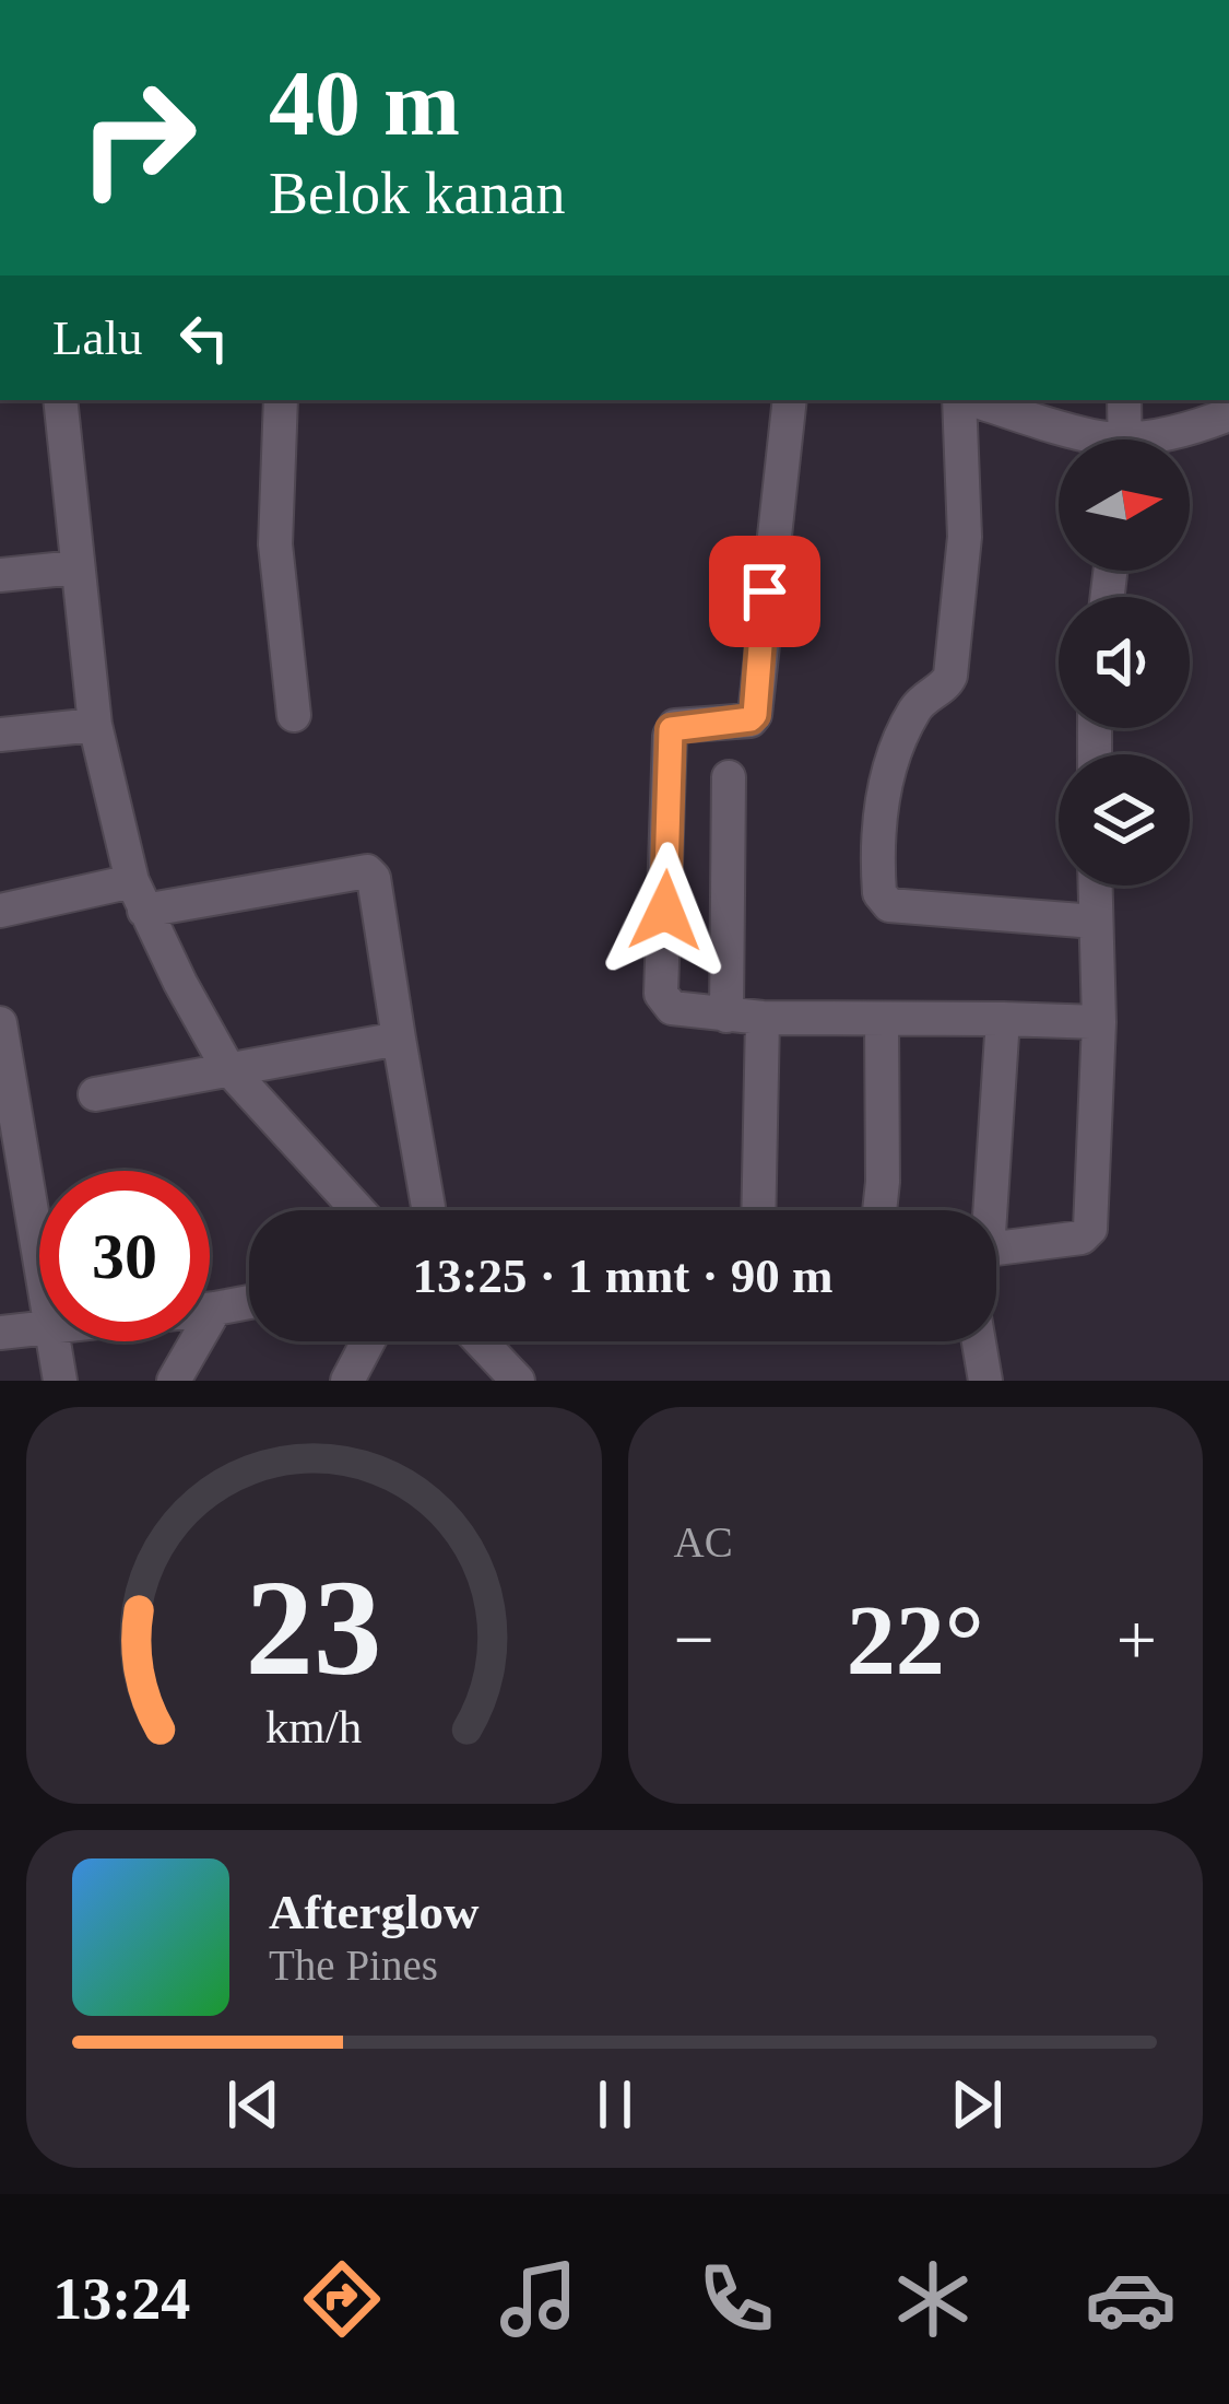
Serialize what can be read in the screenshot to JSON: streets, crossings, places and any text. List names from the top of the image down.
{
  "north": "right",
  "page": {
    "turn": ["40 m", "Belok kanan"],
    "then": "Lalu",
    "limit": "30",
    "trip": "13:25 · 1 mnt · 90 m",
    "tile": "AC",
    "heat": ["−", "22°", "+"],
    "song": ["Afterglow", "The Pines"],
    "tabs": "13:24",
    "gauge": ["23", "km/h"]
  }
}
